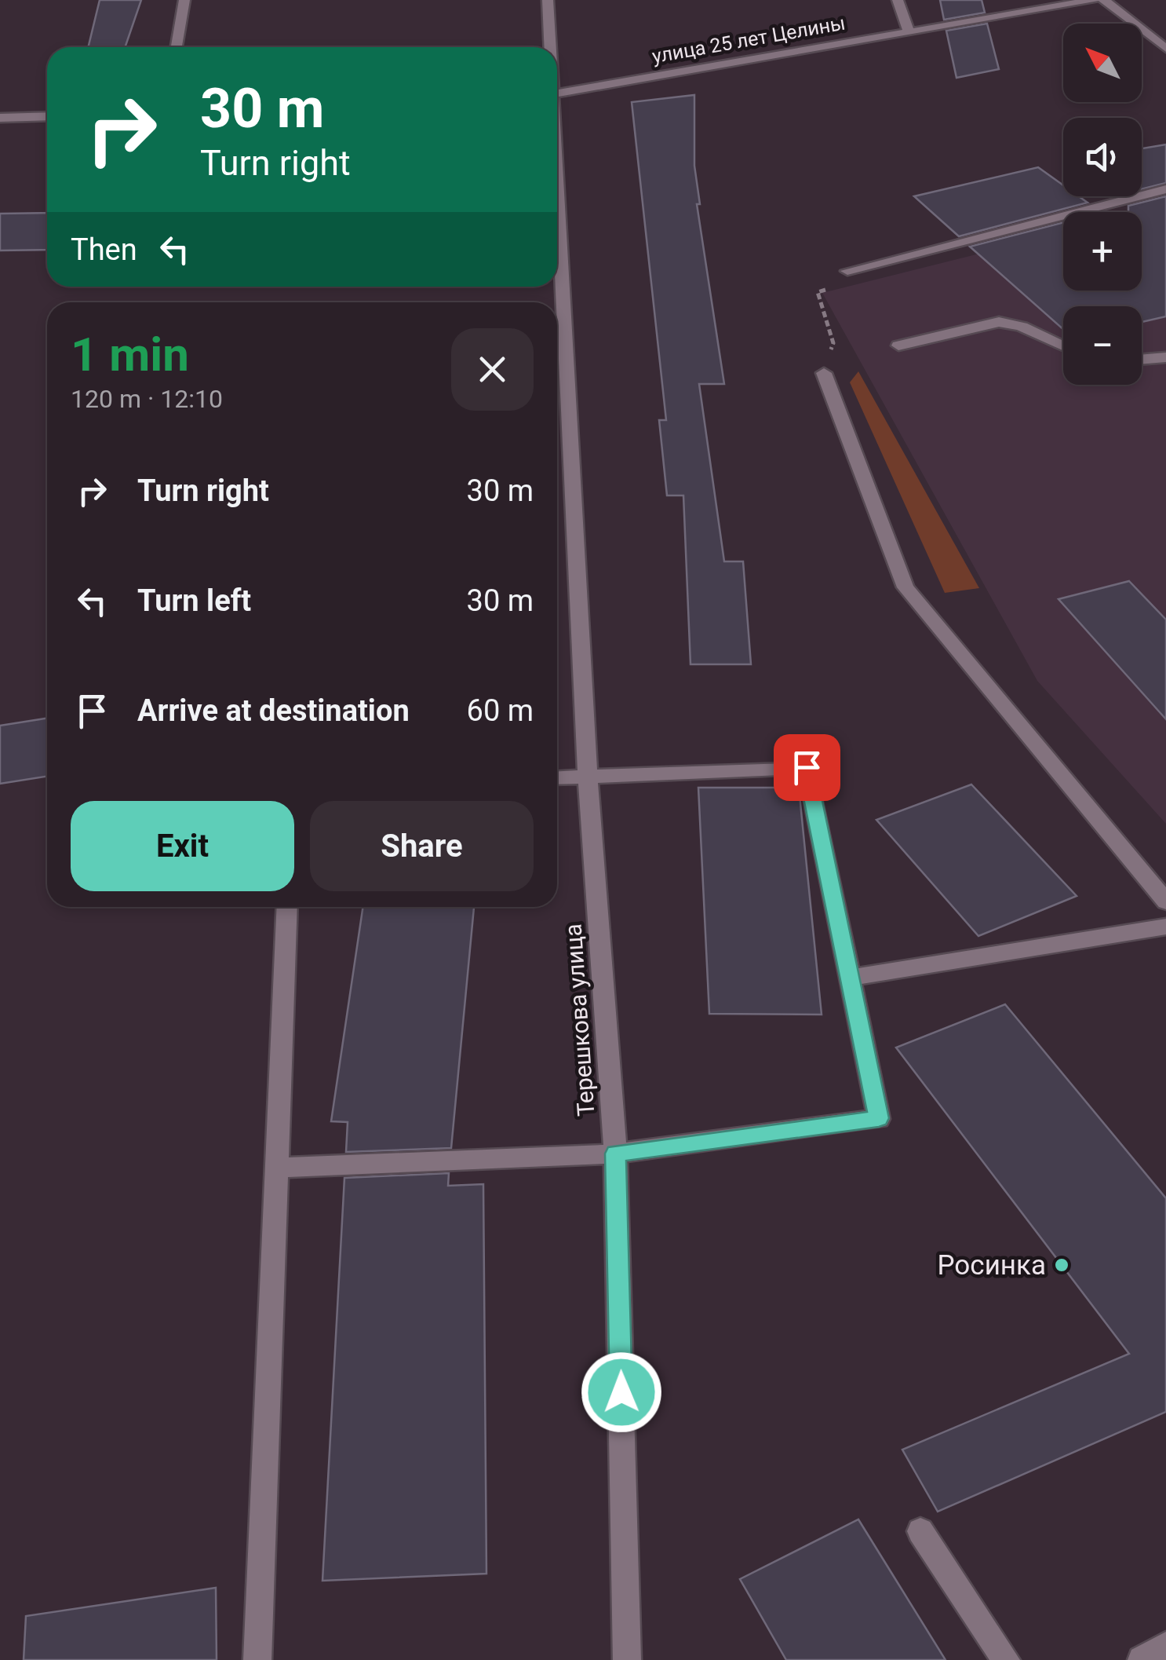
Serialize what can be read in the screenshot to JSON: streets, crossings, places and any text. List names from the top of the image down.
{
  "streets": {
    "street": ["улица 25 лет Целины", "Терешкова улица"]
  },
  "places": ["Росинка"],
  "north": "top left",
  "page": {
    "map_buttons": ["+", "−"],
    "turn": ["30 m", "Turn right"],
    "then": "Then",
    "heading": ["1 min", "120 m · 12:10"],
    "list": [
      {
        "name": "Turn right",
        "value": "30 m"
      },
      {
        "name": "Turn left",
        "value": "30 m"
      },
      {
        "name": "Arrive at destination",
        "value": "60 m"
      }
    ],
    "buttons": ["Exit", "Share"]
  }
}
